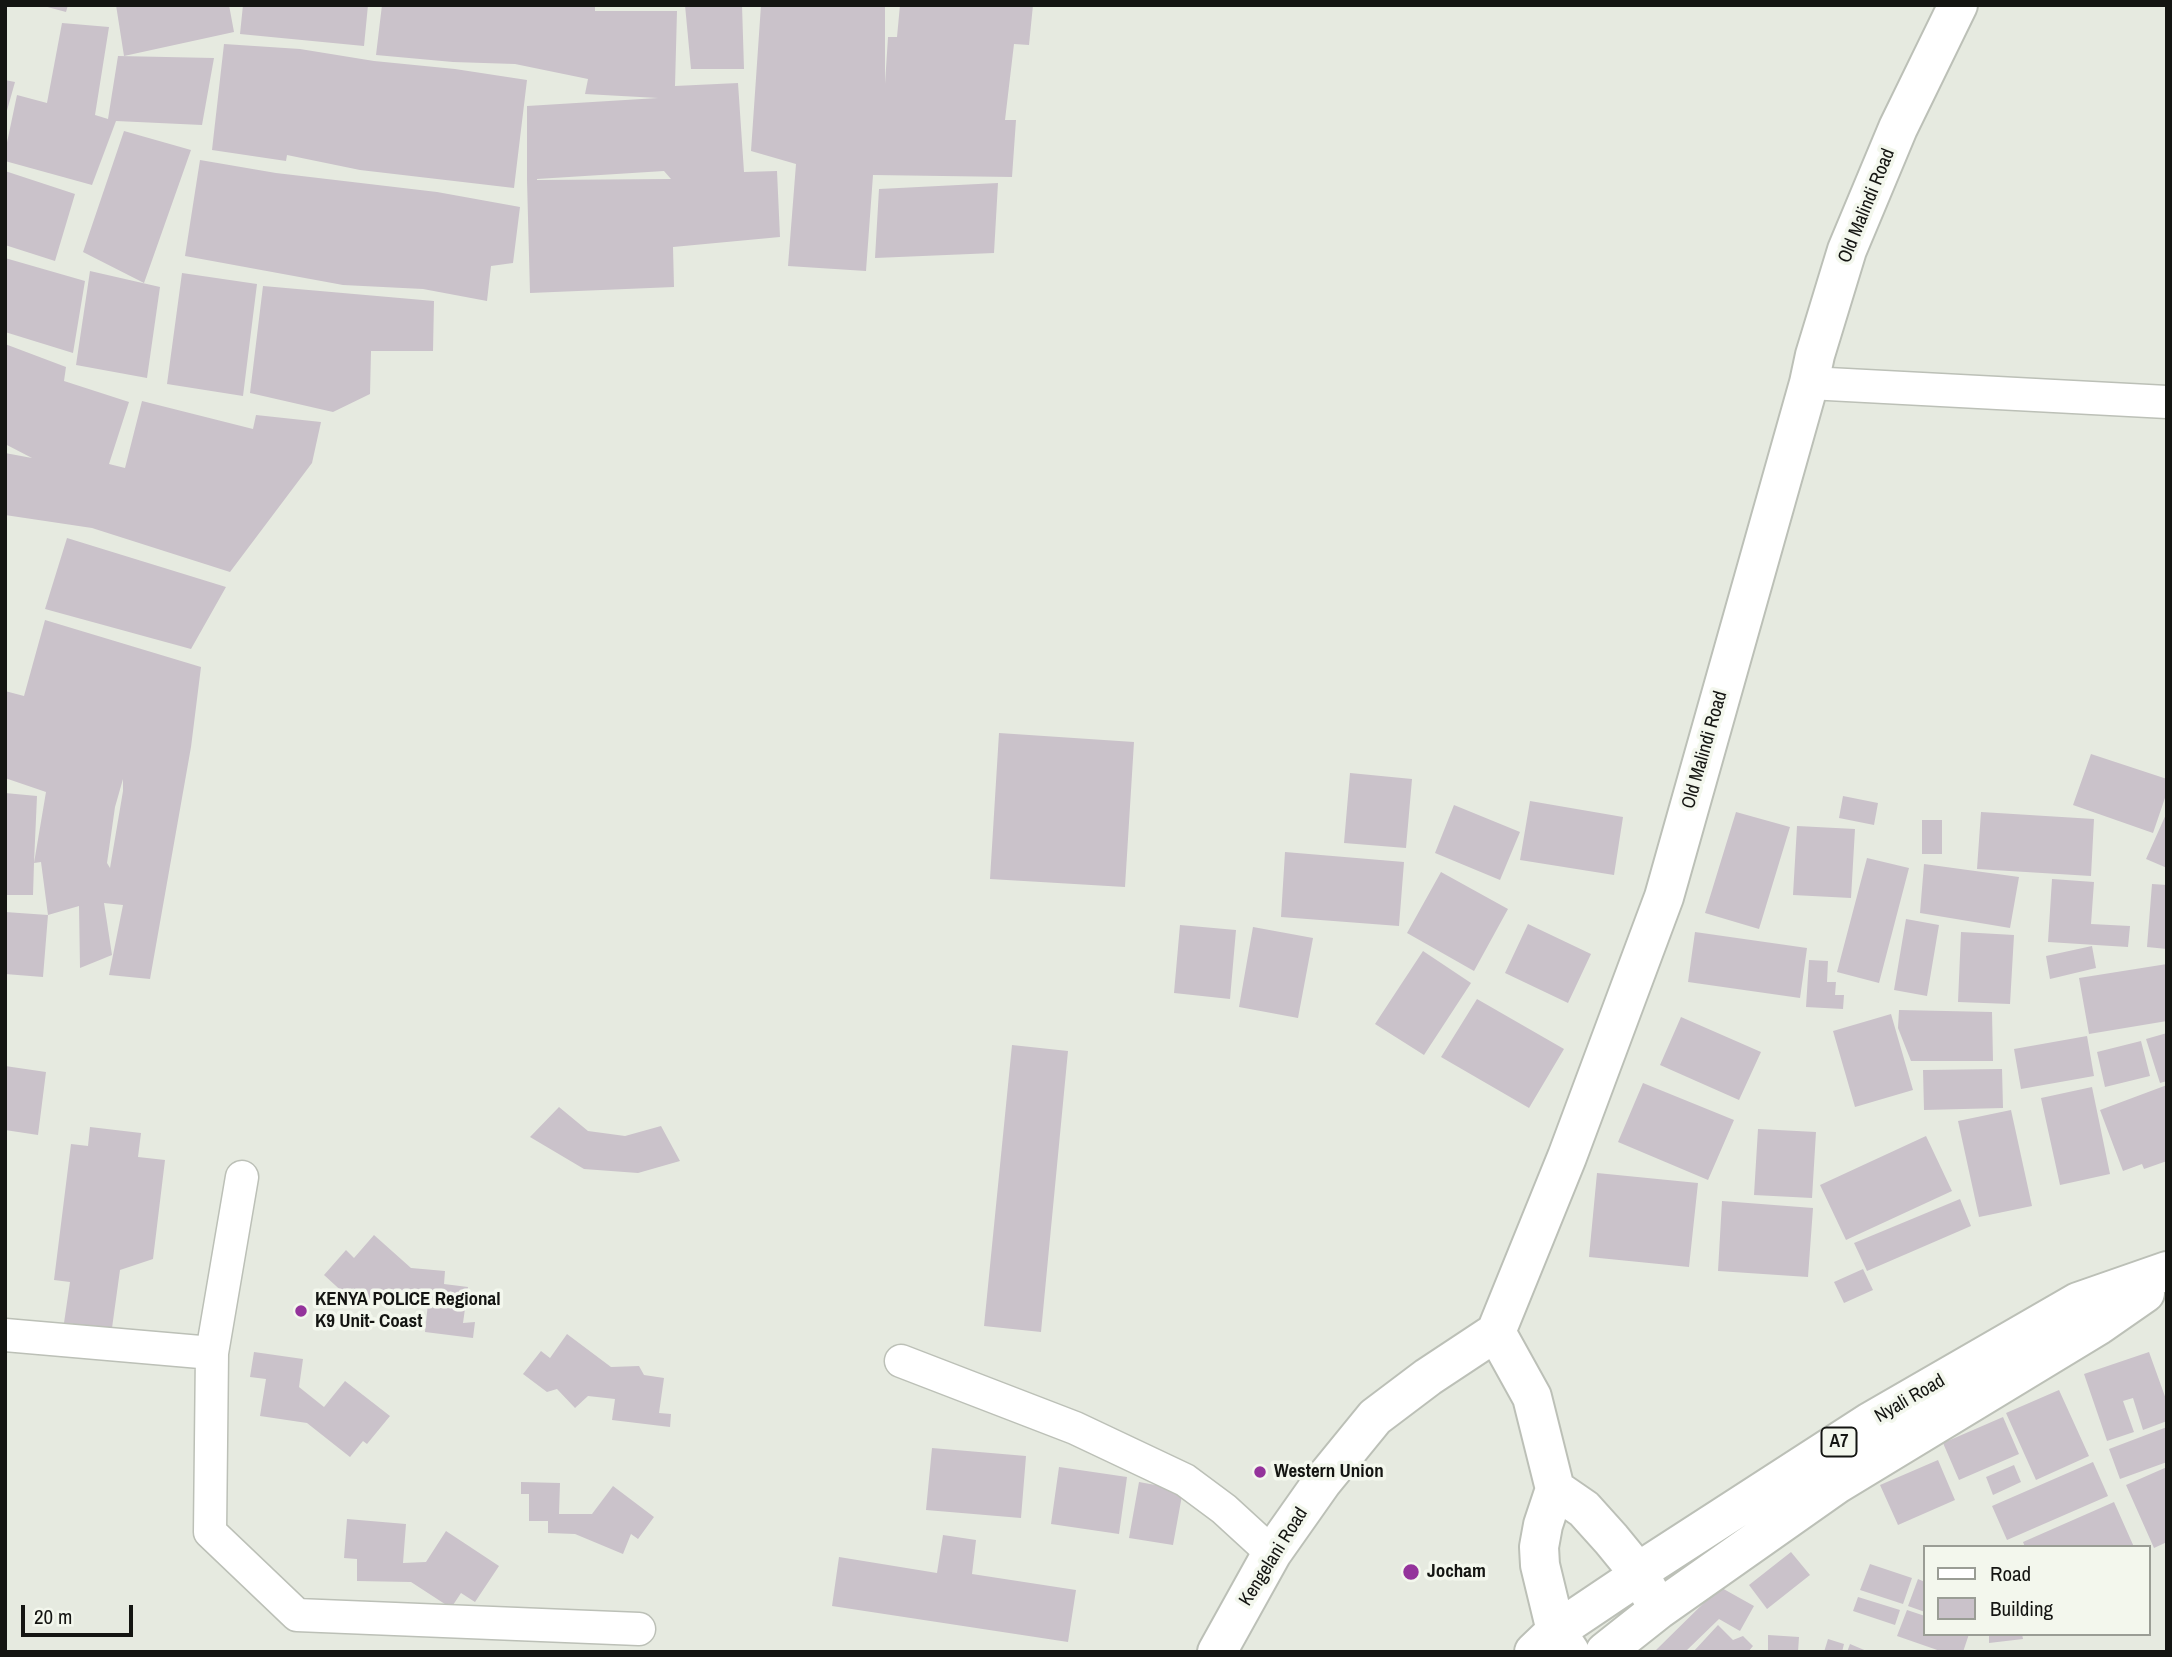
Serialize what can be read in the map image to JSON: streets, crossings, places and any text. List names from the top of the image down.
{
  "streets": {
    "main road": [
      "Old Malindi Road",
      "Nyali Road",
      "A7",
      "Kengelani Road"
    ]
  },
  "crossings": [
    ["Old Malindi Road", "Kengelani Road"]
  ],
  "places": ["KENYA POLICE Regional K9 Unit- Coast", "Western Union", "Jocham"],
  "legend": ["Road", "Building"],
  "scale_bar": "20 m"
}
